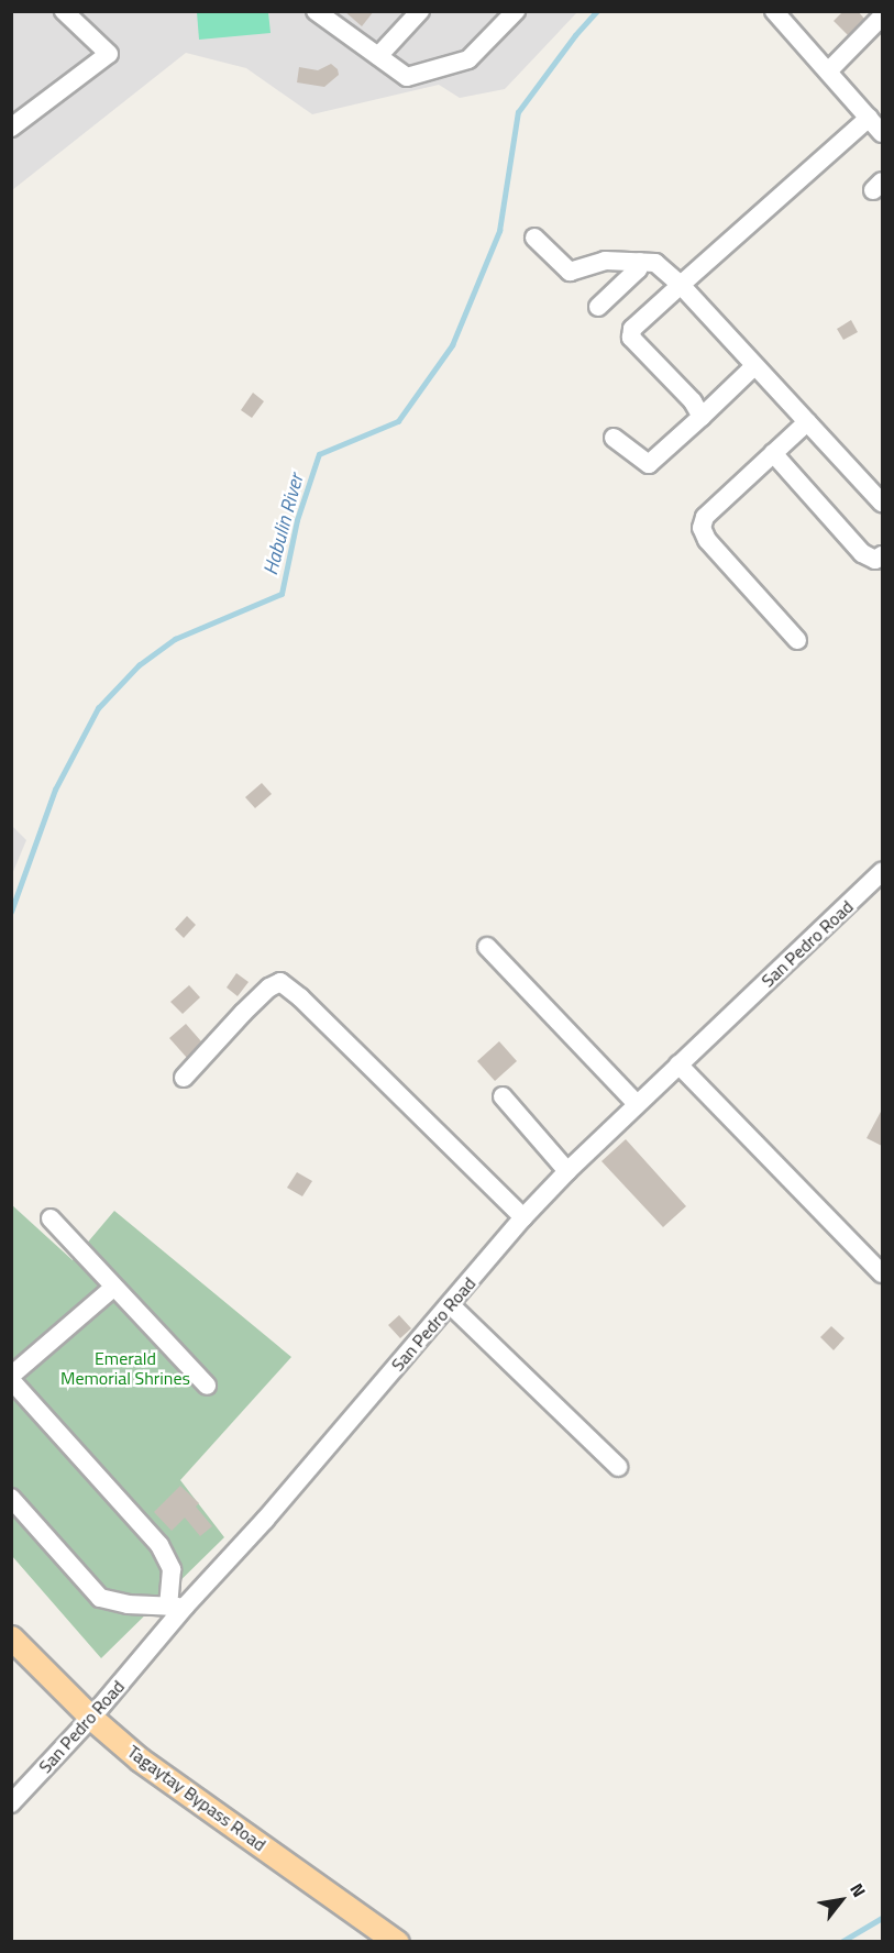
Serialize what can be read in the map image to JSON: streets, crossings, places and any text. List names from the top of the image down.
{
  "streets": {
    "main road": ["Tagaytay Bypass Road"],
    "street": ["San Pedro Road"]
  },
  "crossings": [
    ["San Pedro Road", "Tagaytay Bypass Road"]
  ],
  "water": ["Habulin River"],
  "parks": ["Emerald Memorial Shrines"],
  "north": "top right"
}
